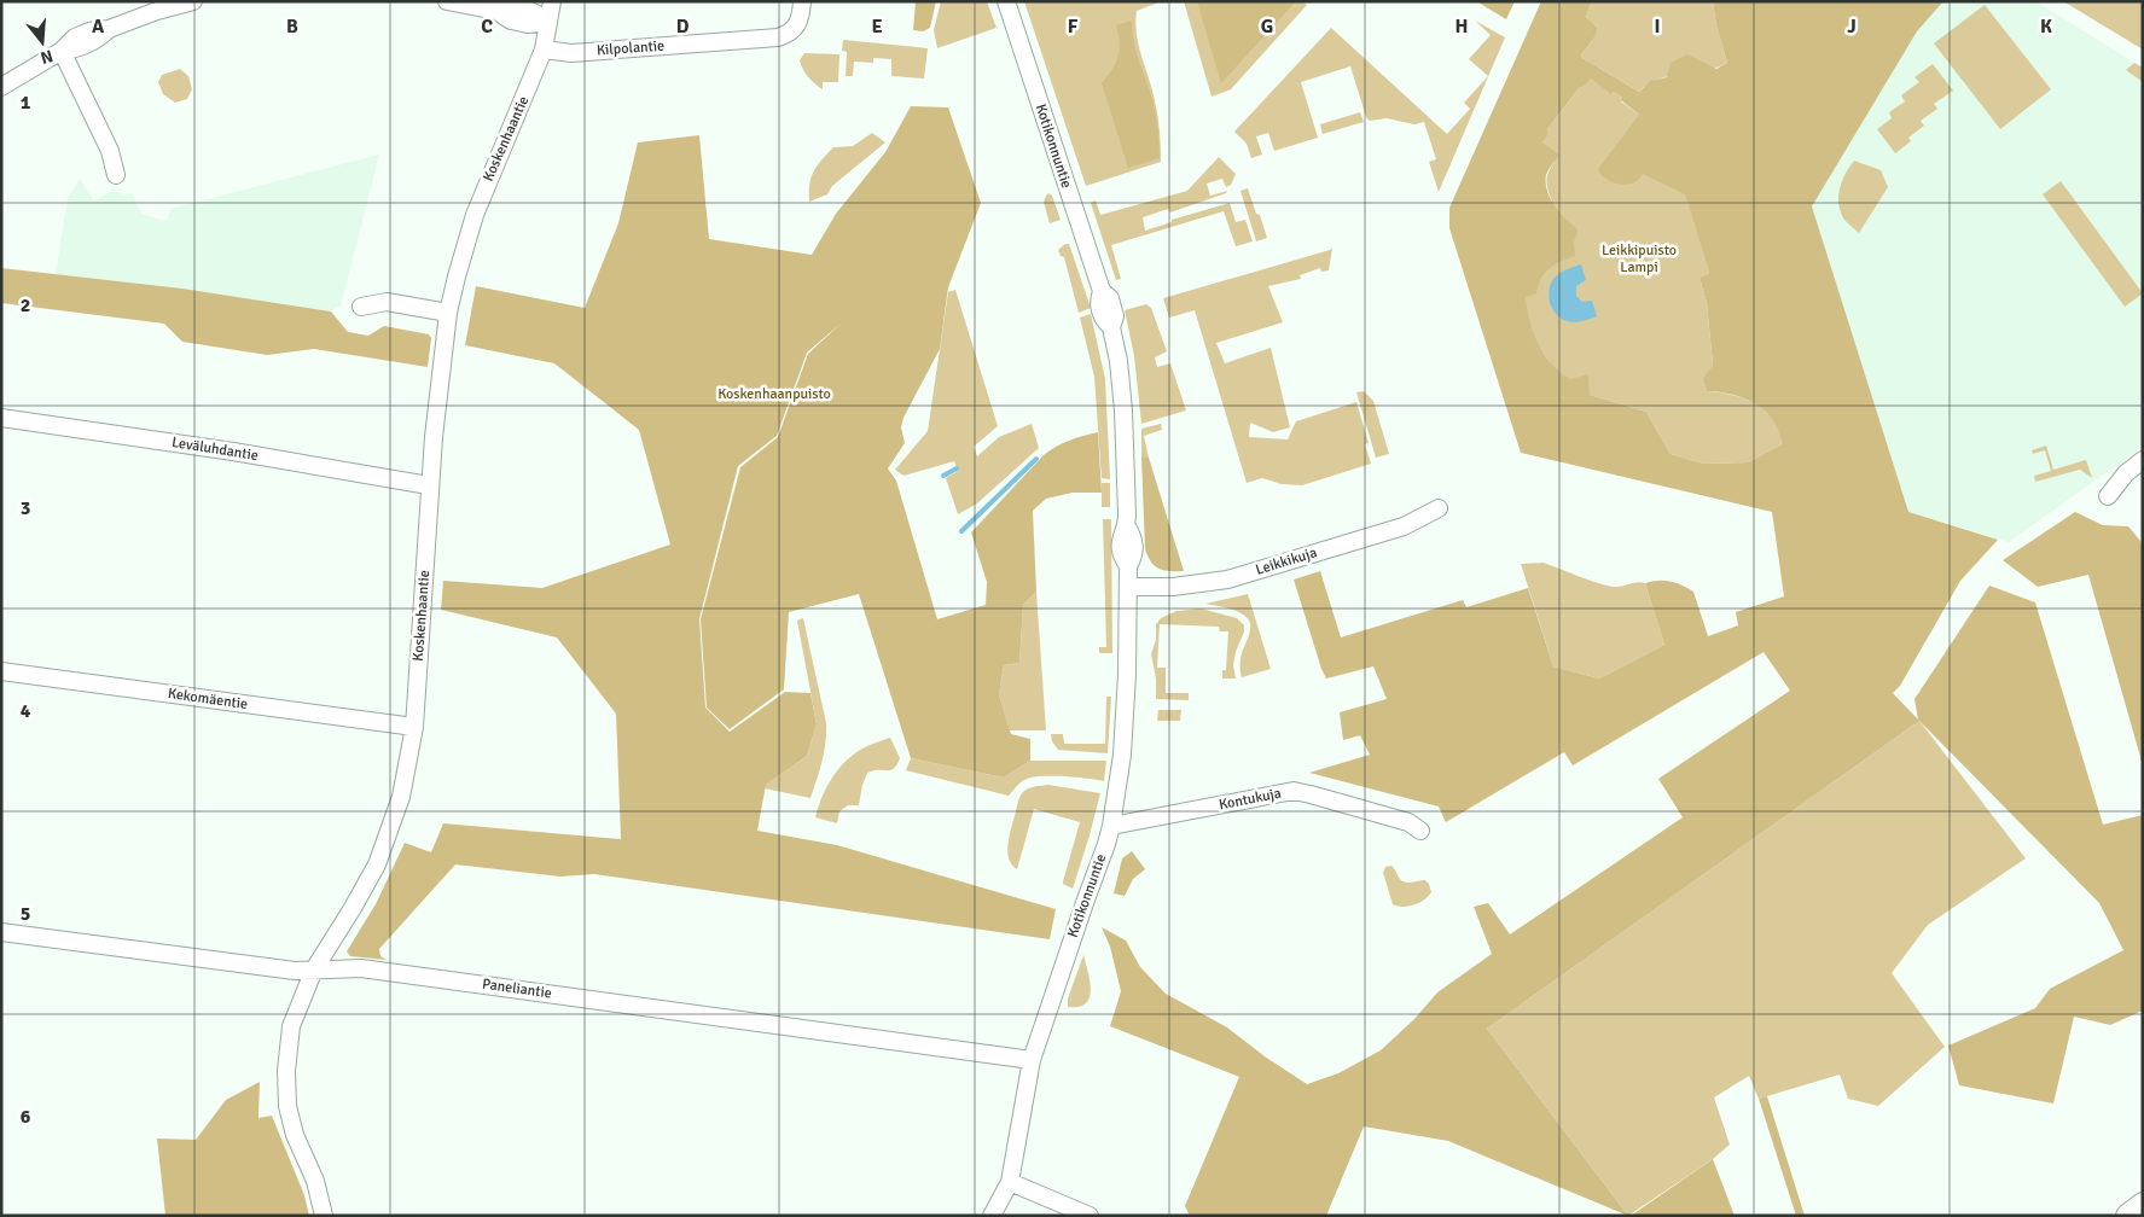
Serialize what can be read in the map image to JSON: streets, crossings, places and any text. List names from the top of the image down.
{
  "streets": {
    "street": [
      "Kilpolantie",
      "Koskenhaantie",
      "Kotikonnuntie",
      "Leväluhdantie",
      "Leikkikuja",
      "Kekomäentie",
      "Kontukuja",
      "Paneliantie"
    ]
  },
  "crossings": [
    ["Kilpolantie", "Koskenhaantie"],
    ["Koskenhaantie", "Leväluhdantie"],
    ["Koskenhaantie", "Kekomäentie"],
    ["Koskenhaantie", "Paneliantie"],
    ["Kotikonnuntie", "Leikkikuja"],
    ["Kotikonnuntie", "Kontukuja"],
    ["Kotikonnuntie", "Paneliantie"]
  ],
  "parks": ["Leikkipuisto Lampi", "Koskenhaanpuisto"],
  "north": "bottom",
  "grid": {
    "columns": [
      "A",
      "B",
      "C",
      "D",
      "E",
      "F",
      "G",
      "H",
      "I",
      "J",
      "K"
    ],
    "rows": [
      "1",
      "2",
      "3",
      "4",
      "5",
      "6"
    ]
  }
}
